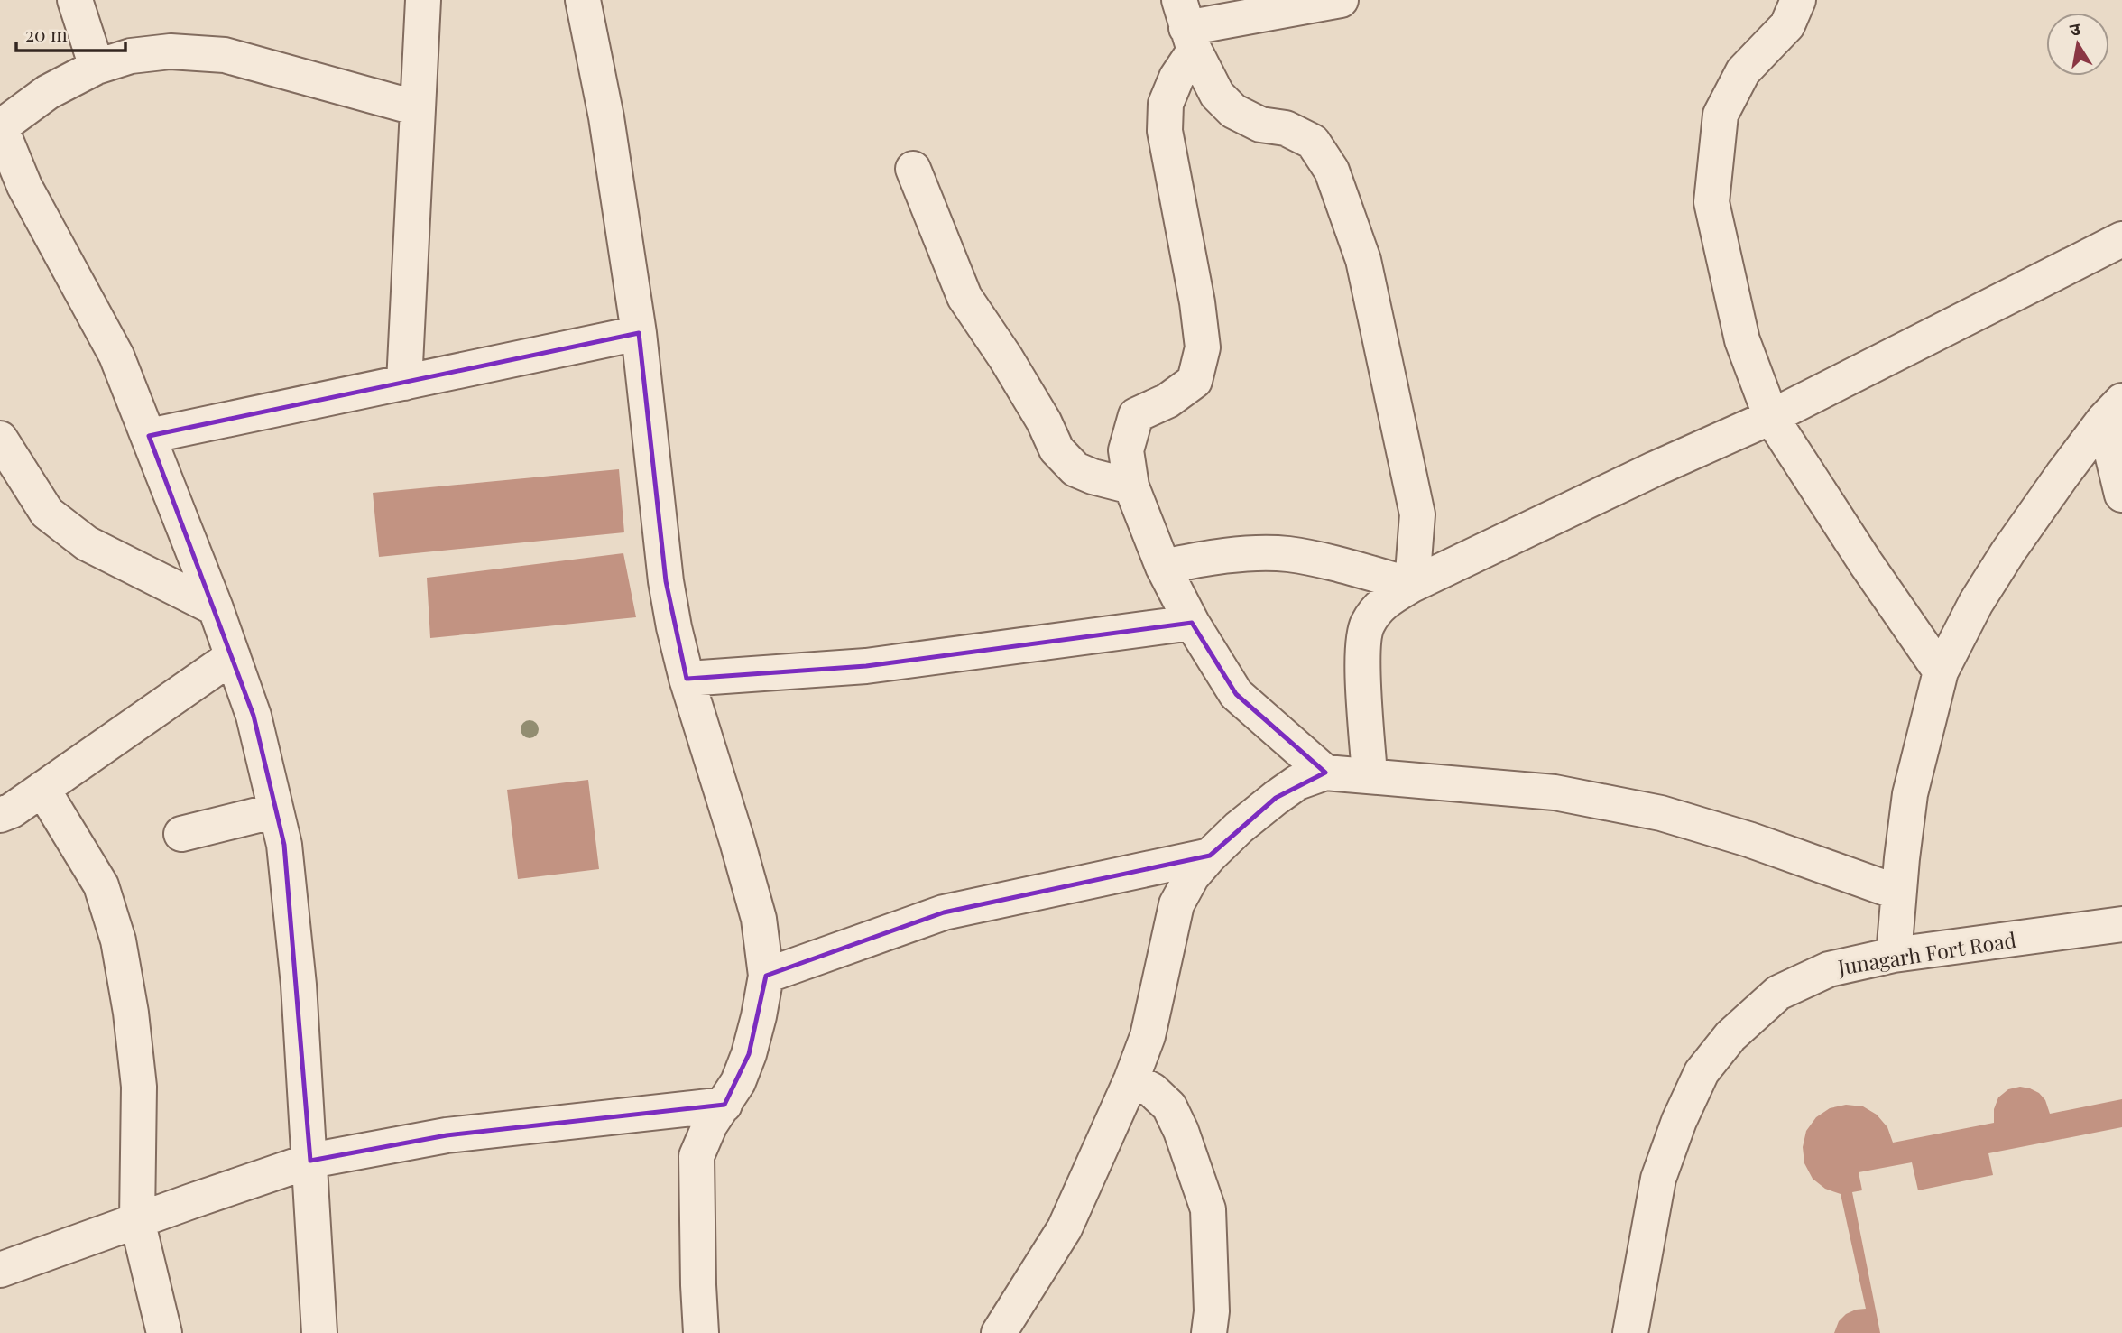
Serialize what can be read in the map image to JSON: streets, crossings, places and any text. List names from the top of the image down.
{
  "streets": {
    "street": ["Junagarh Fort Road"]
  },
  "scale_bar": "20 m",
  "north": "top"
}
